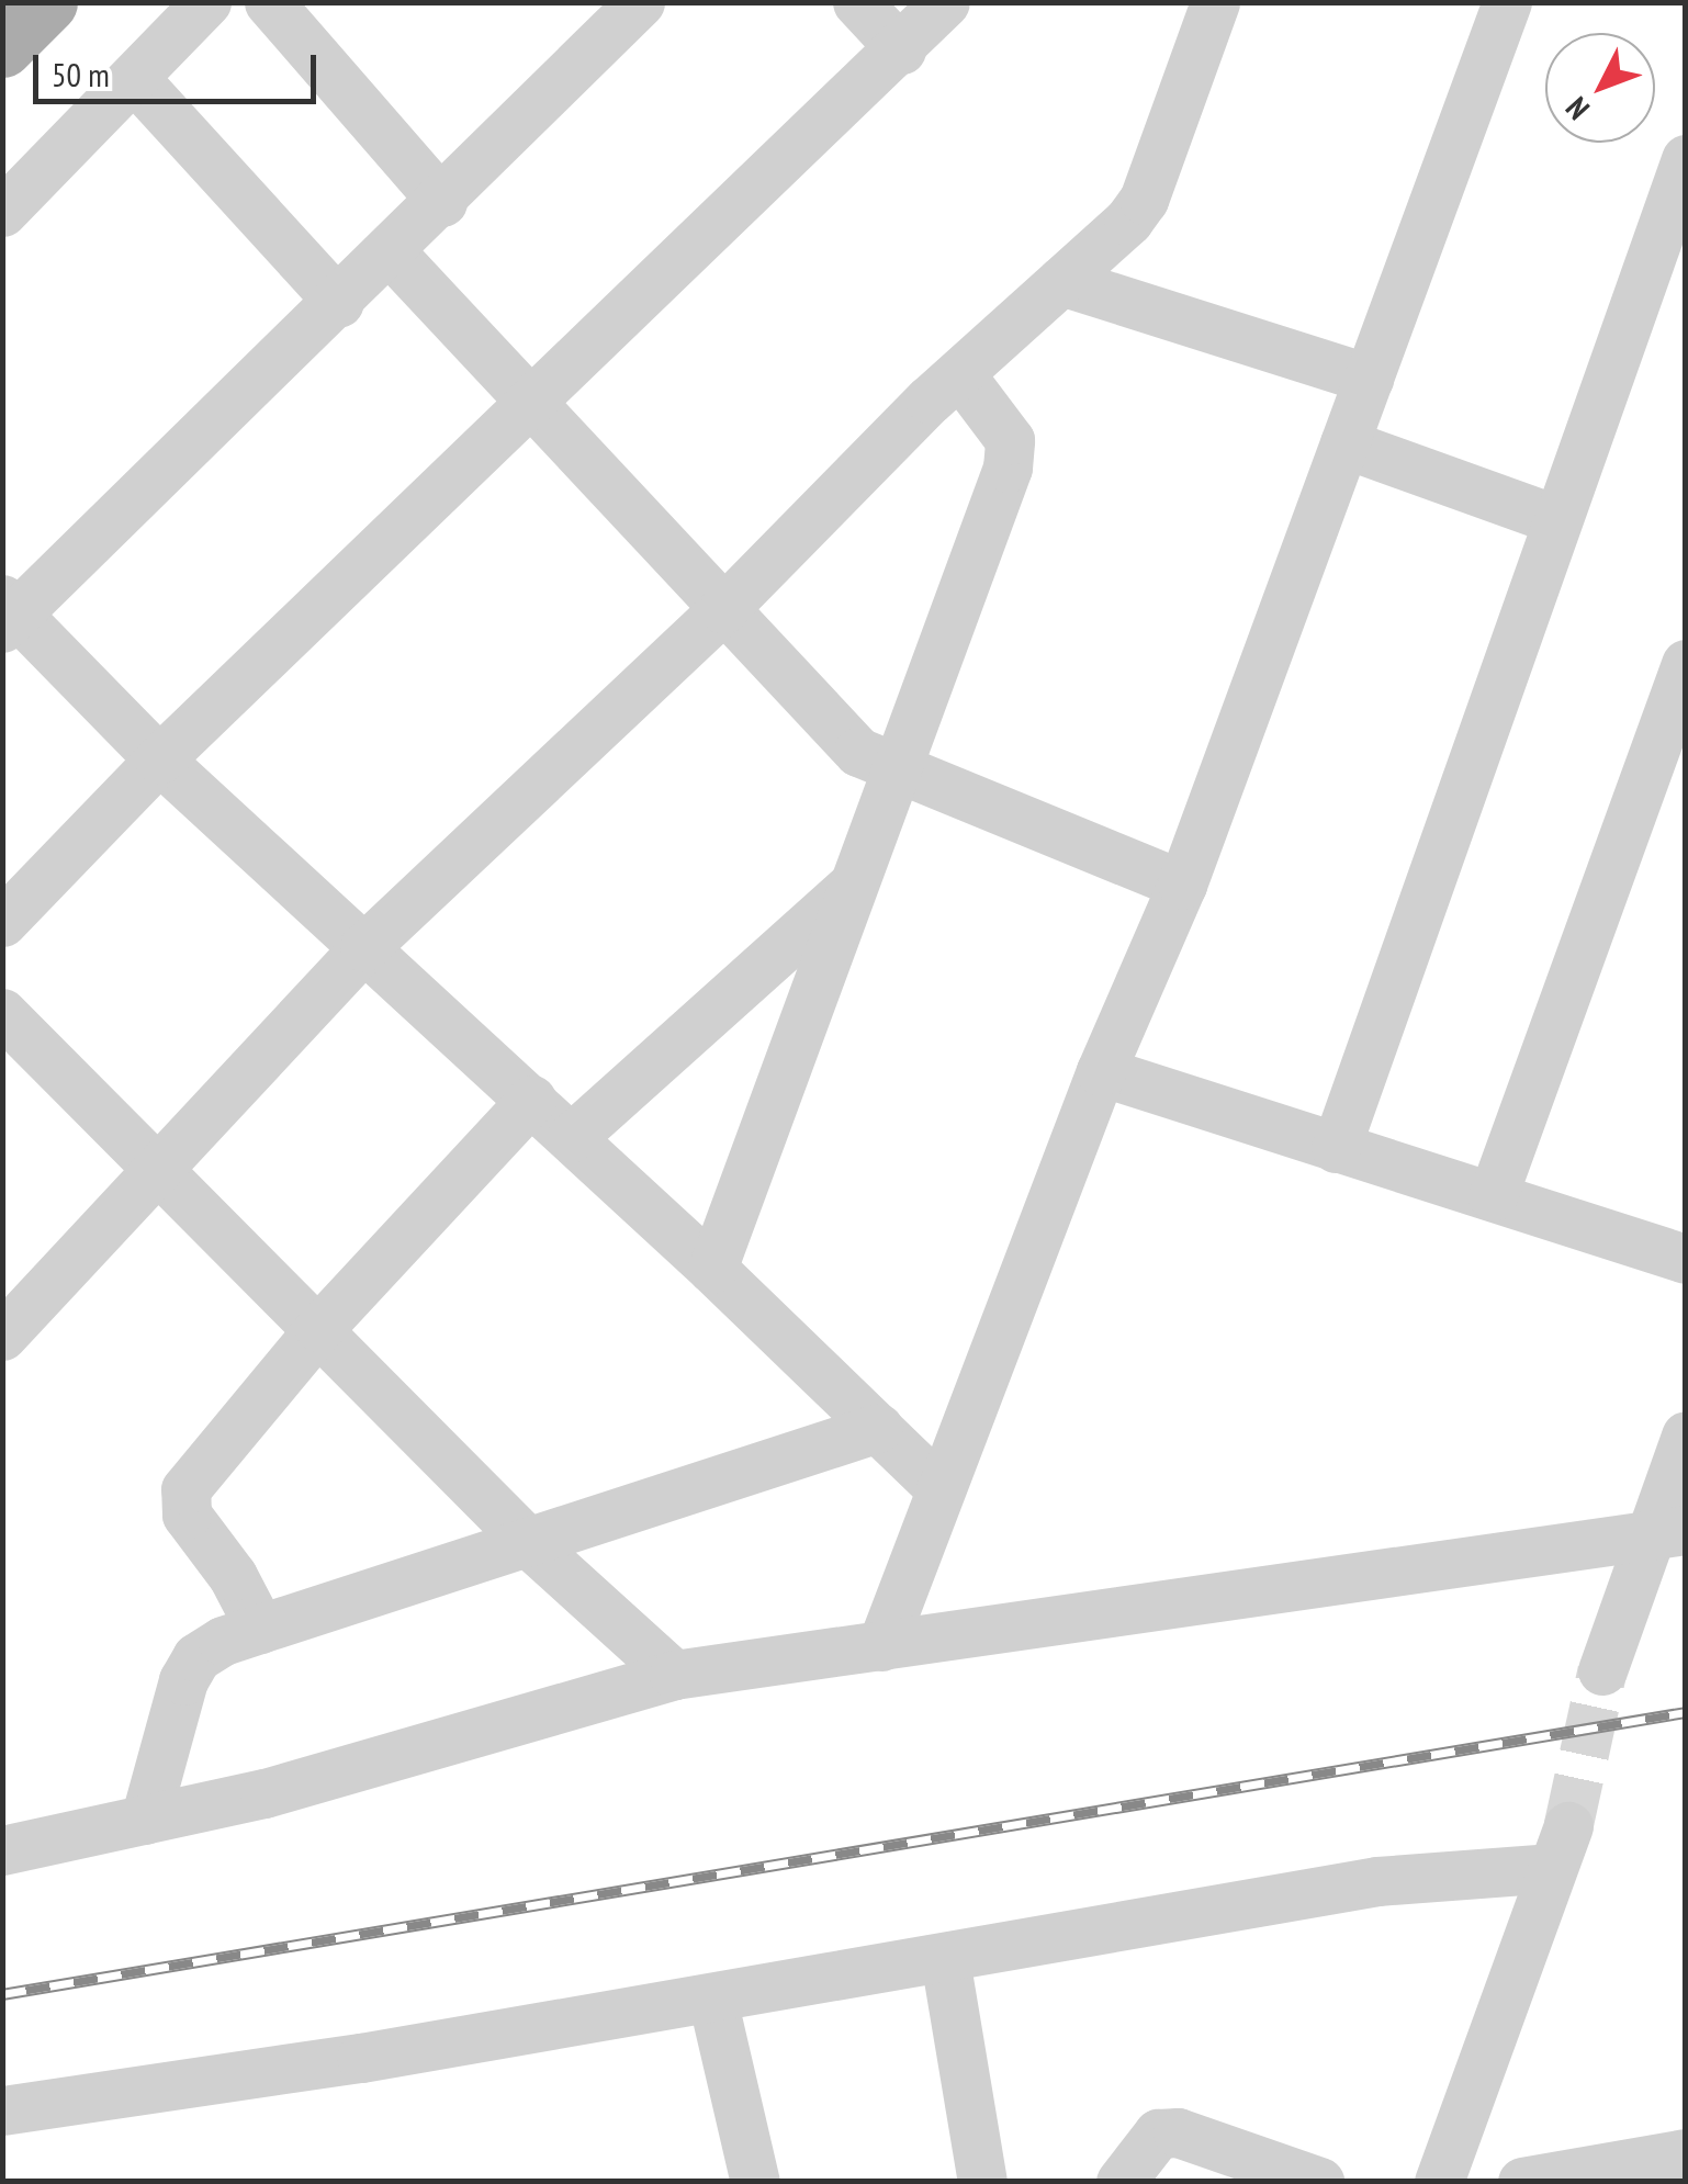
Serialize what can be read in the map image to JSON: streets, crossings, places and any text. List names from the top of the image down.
{
  "scale_bar": "50 m",
  "north": "bottom left"
}
